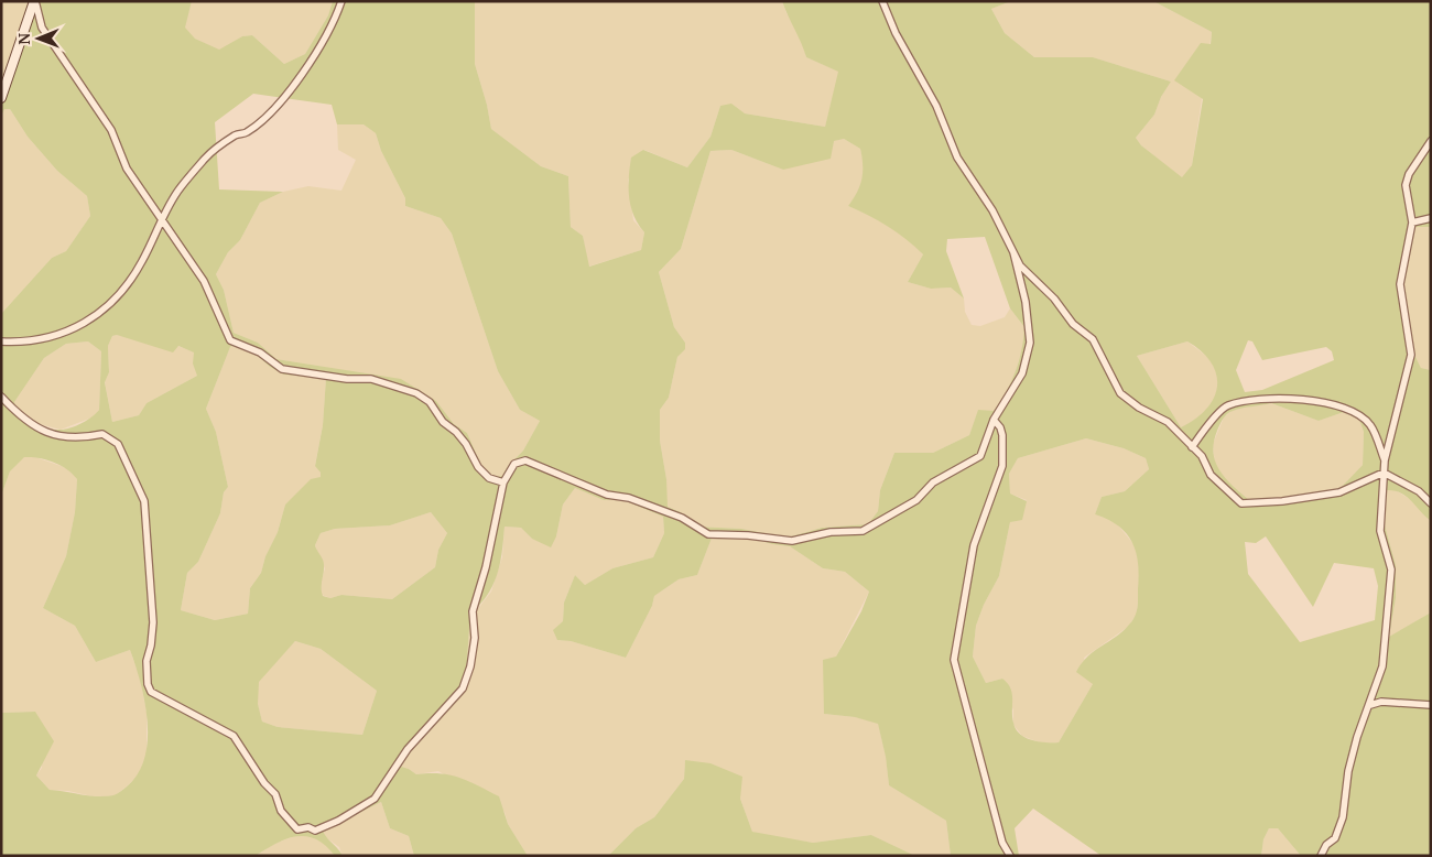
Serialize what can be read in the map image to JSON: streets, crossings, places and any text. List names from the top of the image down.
{
  "north": "left"
}
